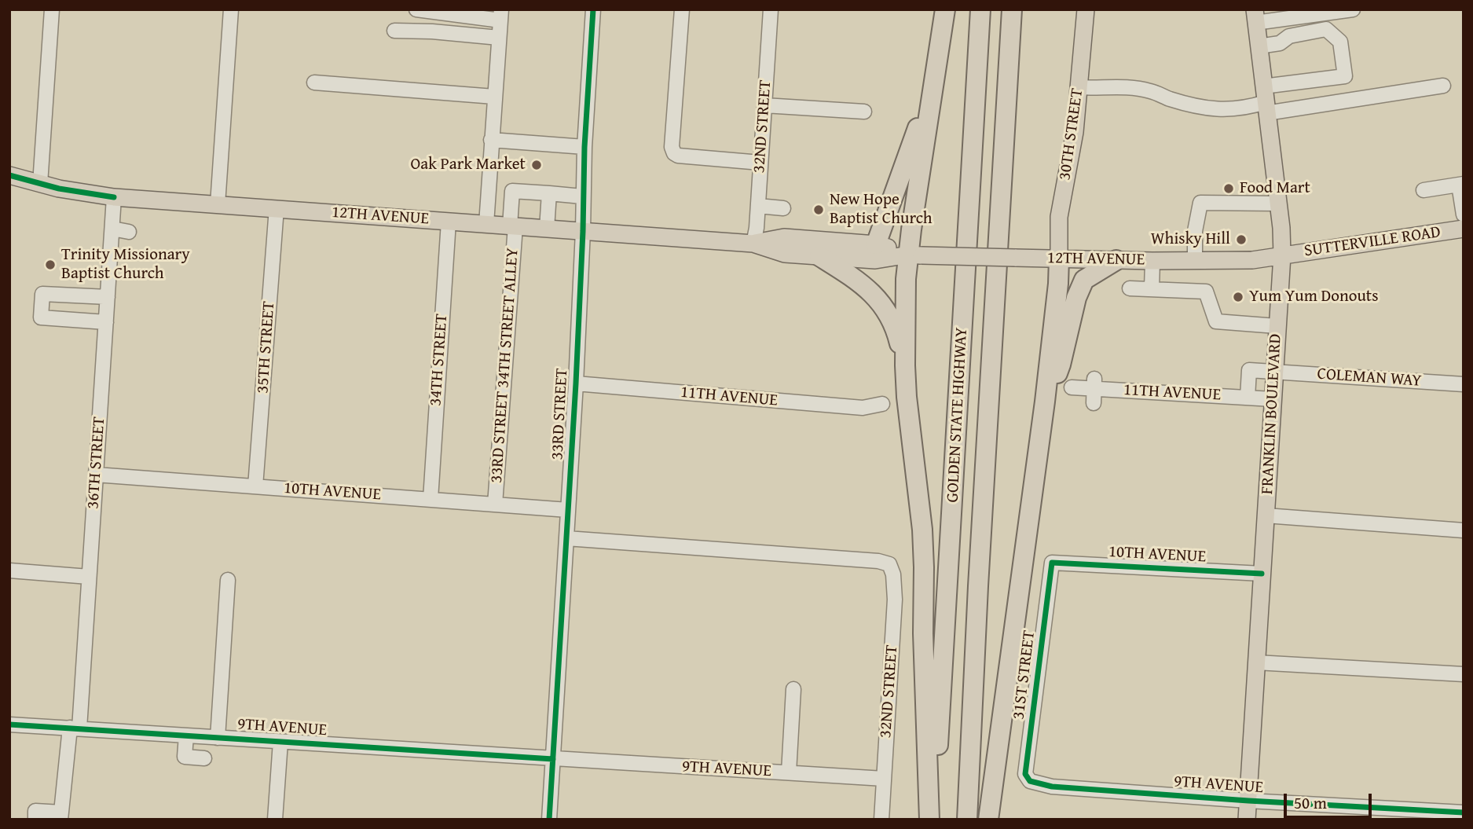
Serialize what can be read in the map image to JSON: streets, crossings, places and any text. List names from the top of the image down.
{
  "streets": {
    "highway": ["GOLDEN STATE HIGHWAY"],
    "main road": [
      "30TH STREET",
      "12TH AVENUE",
      "SUTTERVILLE ROAD",
      "FRANKLIN BOULEVARD"
    ],
    "street": [
      "32ND STREET",
      "35TH STREET",
      "34TH STREET",
      "33RD STREET 34TH STREET ALLEY",
      "COLEMAN WAY",
      "11TH AVENUE",
      "33RD STREET",
      "36TH STREET",
      "10TH AVENUE",
      "31ST STREET",
      "9TH AVENUE"
    ]
  },
  "crossings": [
    ["32ND STREET", "12TH AVENUE"],
    ["32ND STREET", "33RD STREET"],
    ["32ND STREET", "9TH AVENUE"],
    ["30TH STREET", "12TH AVENUE"],
    ["12TH AVENUE", "SUTTERVILLE ROAD"],
    ["12TH AVENUE", "35TH STREET"],
    ["12TH AVENUE", "34TH STREET"],
    ["12TH AVENUE", "33RD STREET 34TH STREET ALLEY"],
    ["12TH AVENUE", "33RD STREET"],
    ["12TH AVENUE", "FRANKLIN BOULEVARD"],
    ["12TH AVENUE", "36TH STREET"],
    ["SUTTERVILLE ROAD", "FRANKLIN BOULEVARD"],
    ["35TH STREET", "10TH AVENUE"],
    ["34TH STREET", "10TH AVENUE"],
    ["33RD STREET 34TH STREET ALLEY", "10TH AVENUE"],
    ["COLEMAN WAY", "11TH AVENUE"],
    ["COLEMAN WAY", "FRANKLIN BOULEVARD"],
    ["11TH AVENUE", "33RD STREET"],
    ["11TH AVENUE", "FRANKLIN BOULEVARD"],
    ["33RD STREET", "10TH AVENUE"],
    ["33RD STREET", "9TH AVENUE"],
    ["FRANKLIN BOULEVARD", "10TH AVENUE"],
    ["FRANKLIN BOULEVARD", "9TH AVENUE"],
    ["36TH STREET", "10TH AVENUE"],
    ["36TH STREET", "9TH AVENUE"],
    ["10TH AVENUE", "31ST STREET"],
    ["31ST STREET", "9TH AVENUE"]
  ],
  "places": [
    "Oak Park Market",
    "Food Mart",
    "New Hope Baptist Church",
    "Whisky Hill",
    "Trinity Missionary Baptist Church",
    "Yum Yum Donouts"
  ],
  "scale_bar": "50 m"
}
